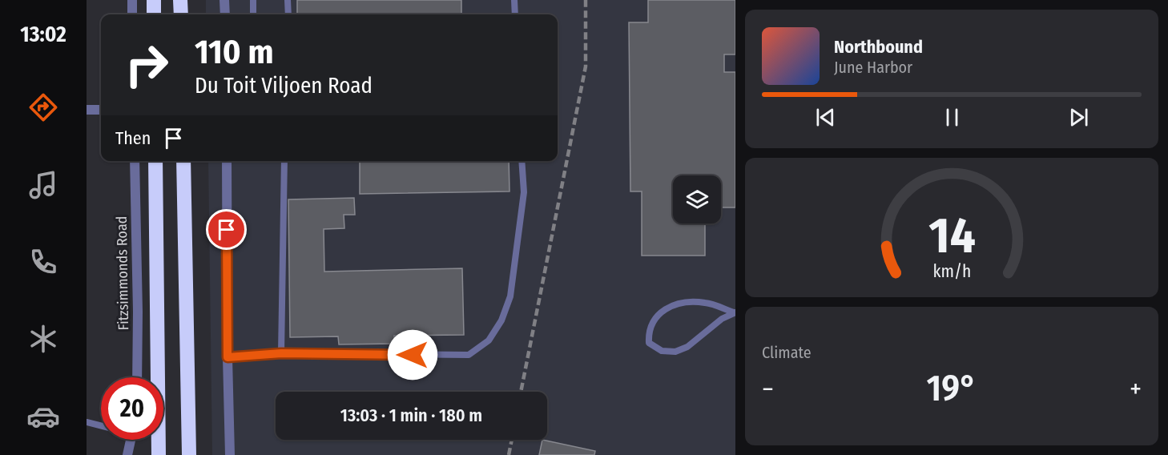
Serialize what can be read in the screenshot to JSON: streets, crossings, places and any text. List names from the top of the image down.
{
  "streets": {
    "street": ["Fitzsimmonds Road"]
  },
  "page": {
    "tabs": "13:02",
    "turn": ["110 m", "Du Toit Viljoen Road"],
    "song": ["Northbound", "June Harbor"],
    "then": "Then",
    "tile": "Climate",
    "heat": ["−", "19°", "+"],
    "limit": "20",
    "trip": "13:03 · 1 min · 180 m",
    "gauge": ["14", "km/h"]
  }
}
